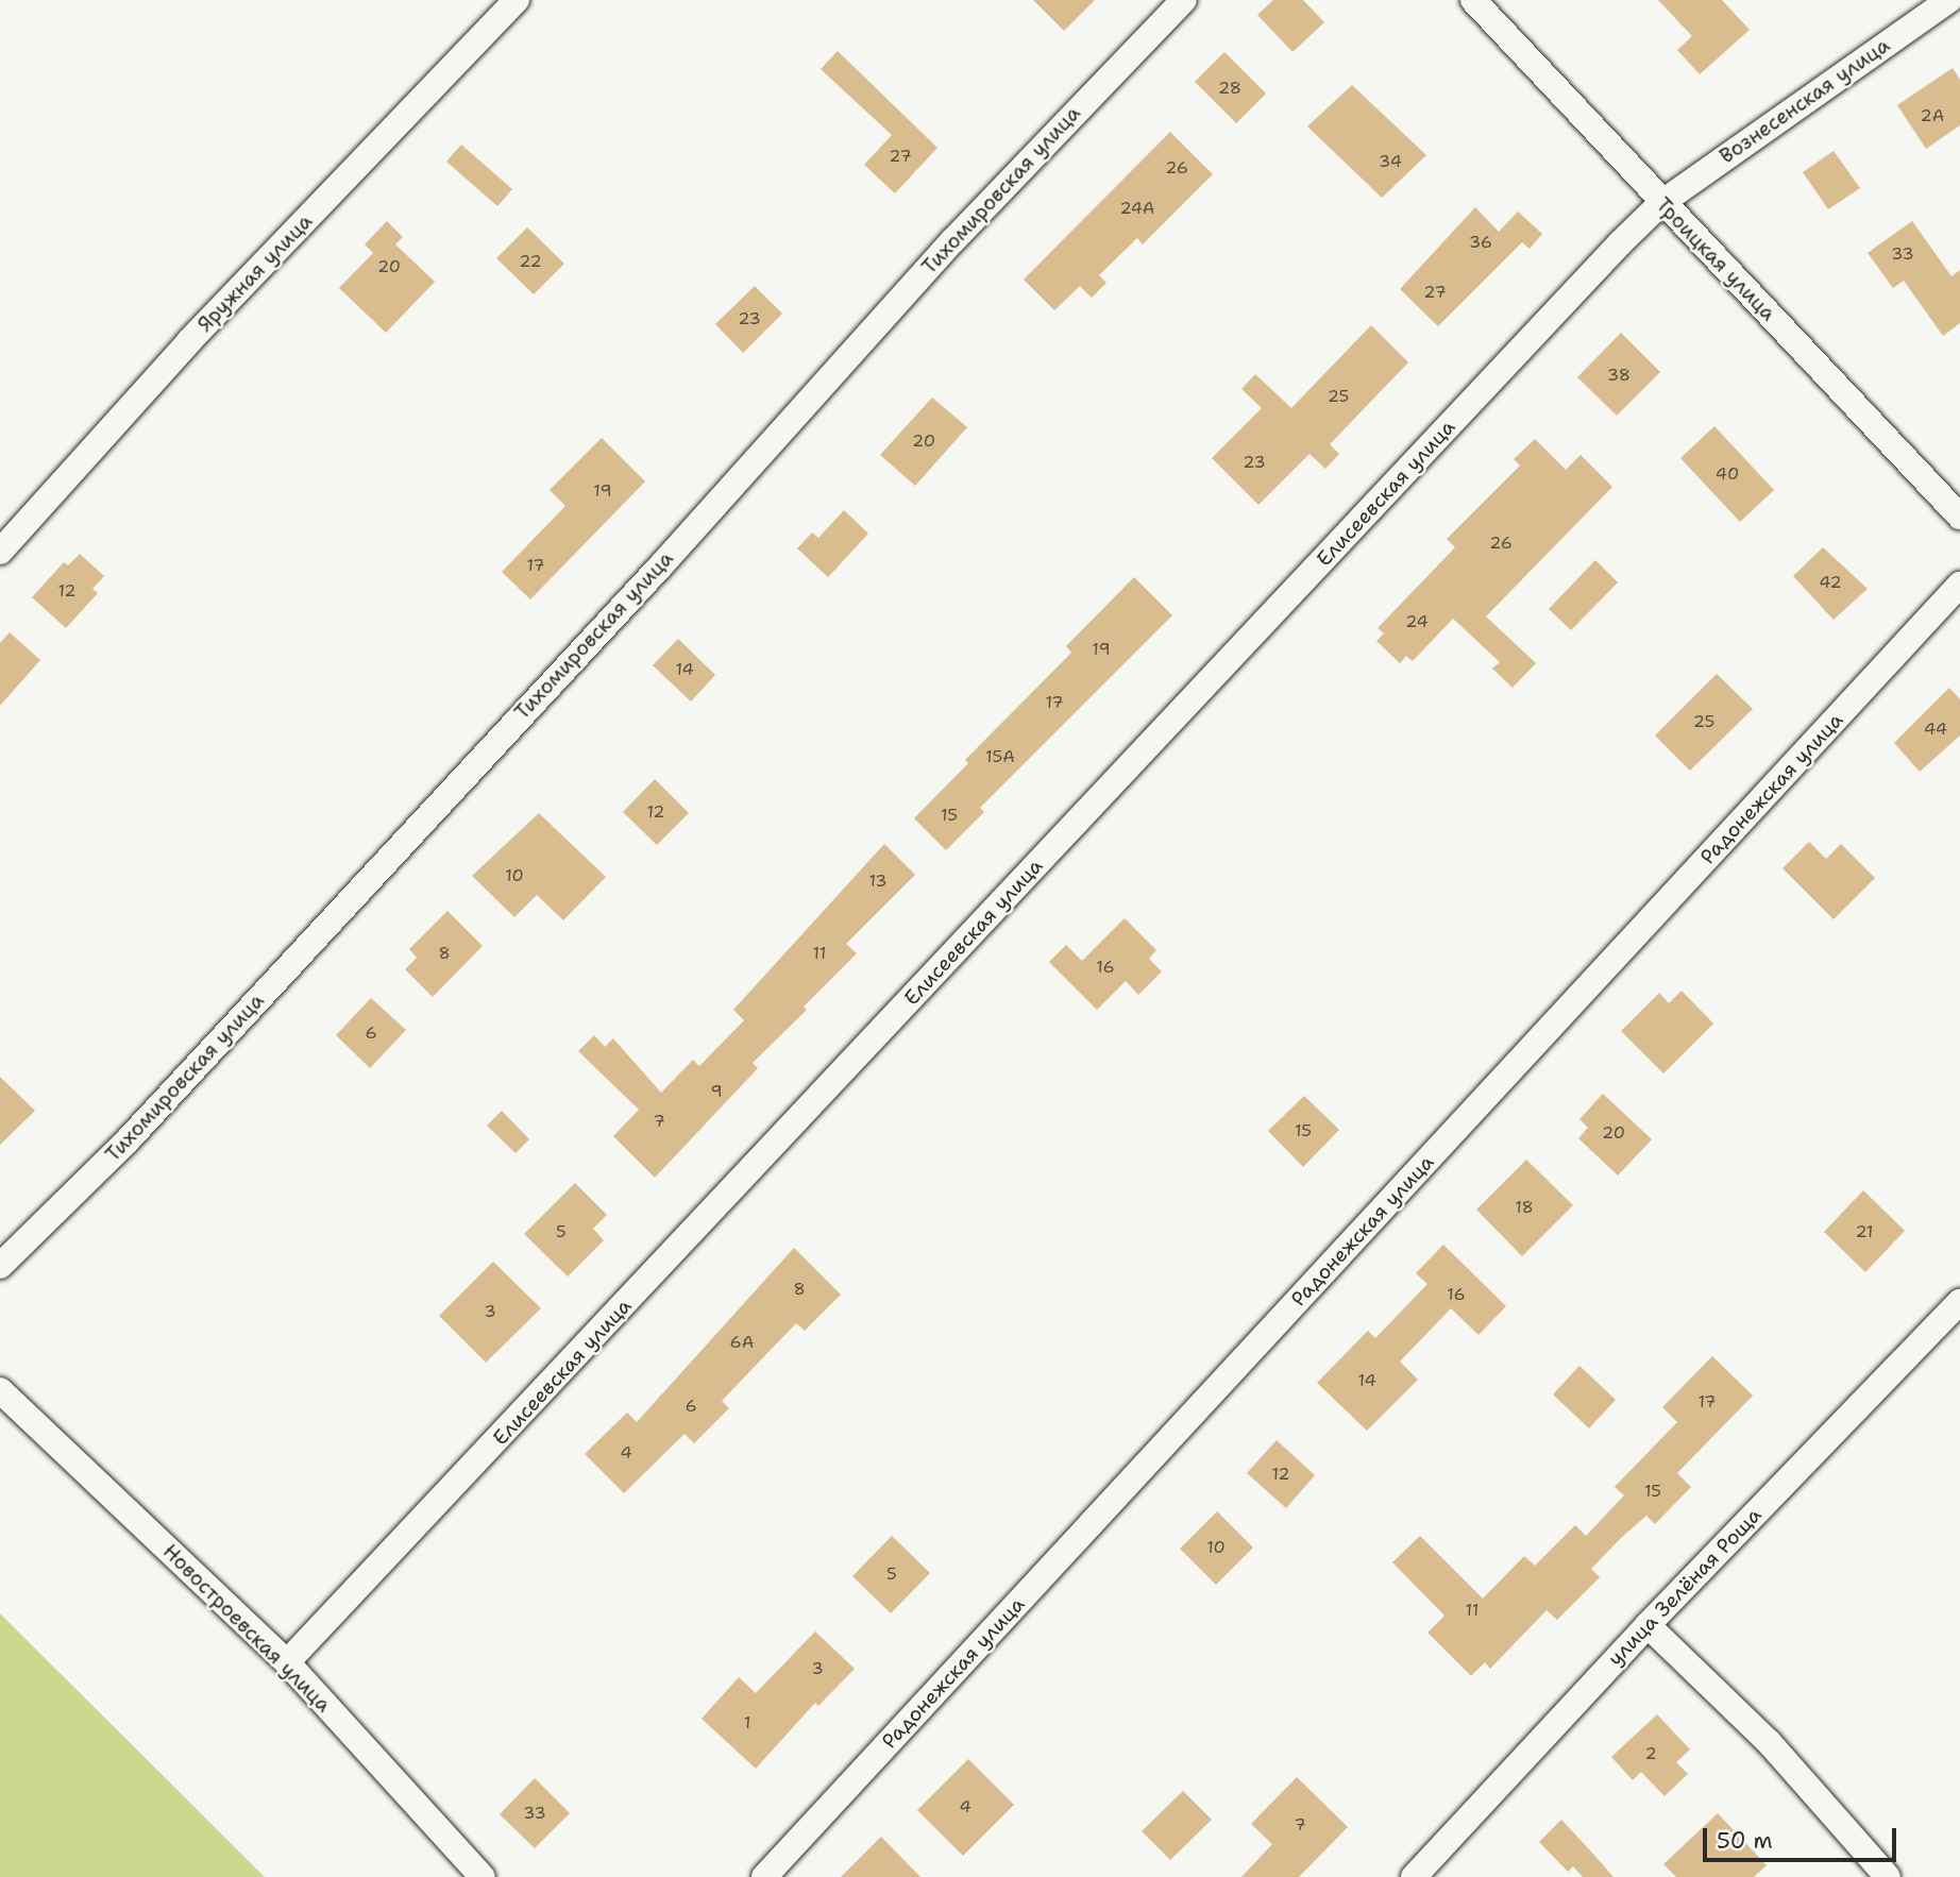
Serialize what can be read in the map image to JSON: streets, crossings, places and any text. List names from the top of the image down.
{
  "streets": {
    "street": [
      "Вознесенская улица",
      "Тихомировская улица",
      "Троицкая улица",
      "Яружная улица",
      "Елисеевская улица",
      "Радонежская улица",
      "улица Зелёная Роща",
      "Новостроевская улица"
    ]
  },
  "crossings": [
    ["Вознесенская улица", "Троицкая улица"],
    ["Вознесенская улица", "Елисеевская улица"],
    ["Троицкая улица", "Елисеевская улица"],
    ["Елисеевская улица", "Новостроевская улица"]
  ],
  "house_numbers": [
    "28",
    "2А",
    "27",
    "34",
    "26",
    "24А",
    "36",
    "33",
    "22",
    "20",
    "27",
    "23",
    "38",
    "25",
    "20",
    "23",
    "40",
    "19",
    "26",
    "17",
    "42",
    "12",
    "24",
    "19",
    "14",
    "17",
    "25",
    "44",
    "15А",
    "12",
    "15",
    "10",
    "13",
    "8",
    "11",
    "16",
    "6",
    "9",
    "7",
    "15",
    "20",
    "18",
    "5",
    "21",
    "8",
    "16",
    "3",
    "6А",
    "14",
    "17",
    "6",
    "4",
    "12",
    "15",
    "10",
    "5",
    "11",
    "3",
    "1",
    "2",
    "4",
    "33",
    "7"
  ],
  "scale_bar": "50 m"
}
